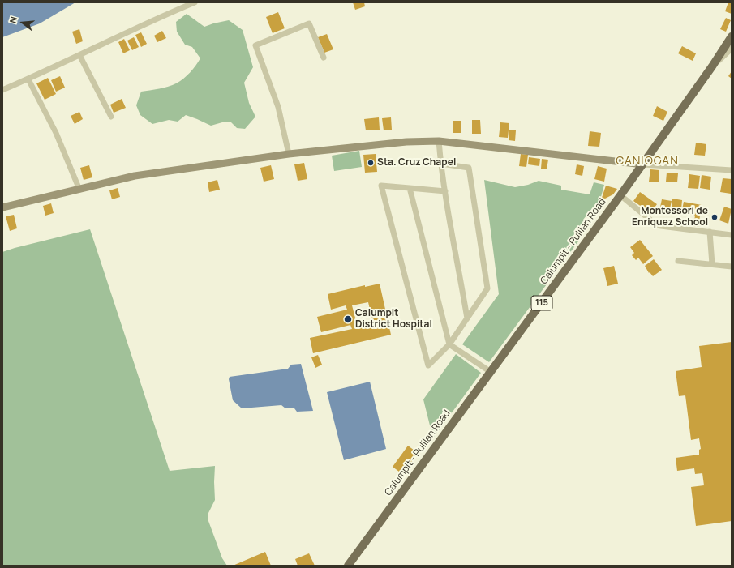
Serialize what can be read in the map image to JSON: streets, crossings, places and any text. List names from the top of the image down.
{
  "streets": {
    "main road": ["Calumpit - Pulilan Road", "115"]
  },
  "districts": ["CANIOGAN"],
  "places": ["Sta. Cruz Chapel", "Montessori de Enriquez School", "Calumpit District Hospital"],
  "north": "left"
}
